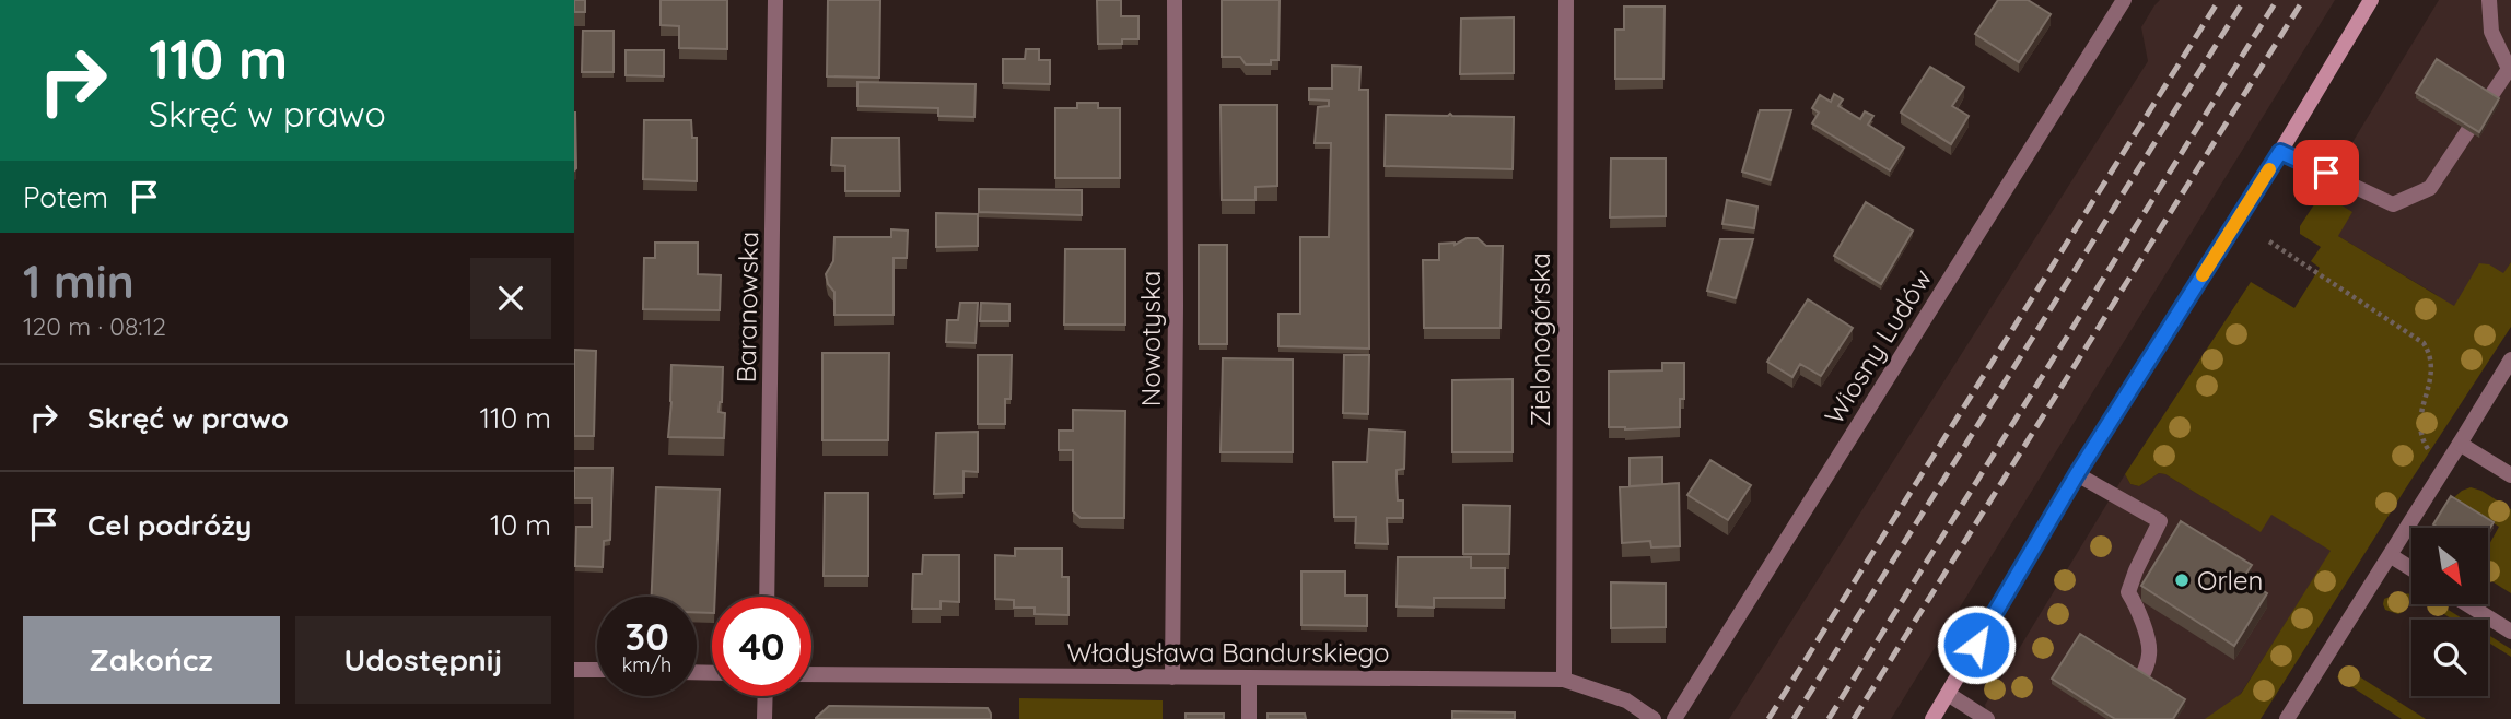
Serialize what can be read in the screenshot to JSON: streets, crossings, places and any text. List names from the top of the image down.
{
  "streets": {
    "street": [
      "Baranowska",
      "Nowotyska",
      "Zielonogórska",
      "Wiosny Ludów",
      "Władysława Bandurskiego"
    ]
  },
  "crossings": [
    ["Nowotyska", "Władysława Bandurskiego"],
    ["Zielonogórska", "Władysława Bandurskiego"]
  ],
  "places": ["Orlen"],
  "north": "bottom right",
  "page": {
    "turn": ["110 m", "Skręć w prawo"],
    "then": "Potem",
    "heading": ["1 min", "120 m · 08:12"],
    "list": [
      {
        "name": "Skręć w prawo",
        "value": "110 m"
      },
      {
        "name": "Cel podróży",
        "value": "10 m"
      }
    ],
    "speed": "30 km/h",
    "limit": "40",
    "buttons": ["Zakończ", "Udostępnij"]
  }
}
